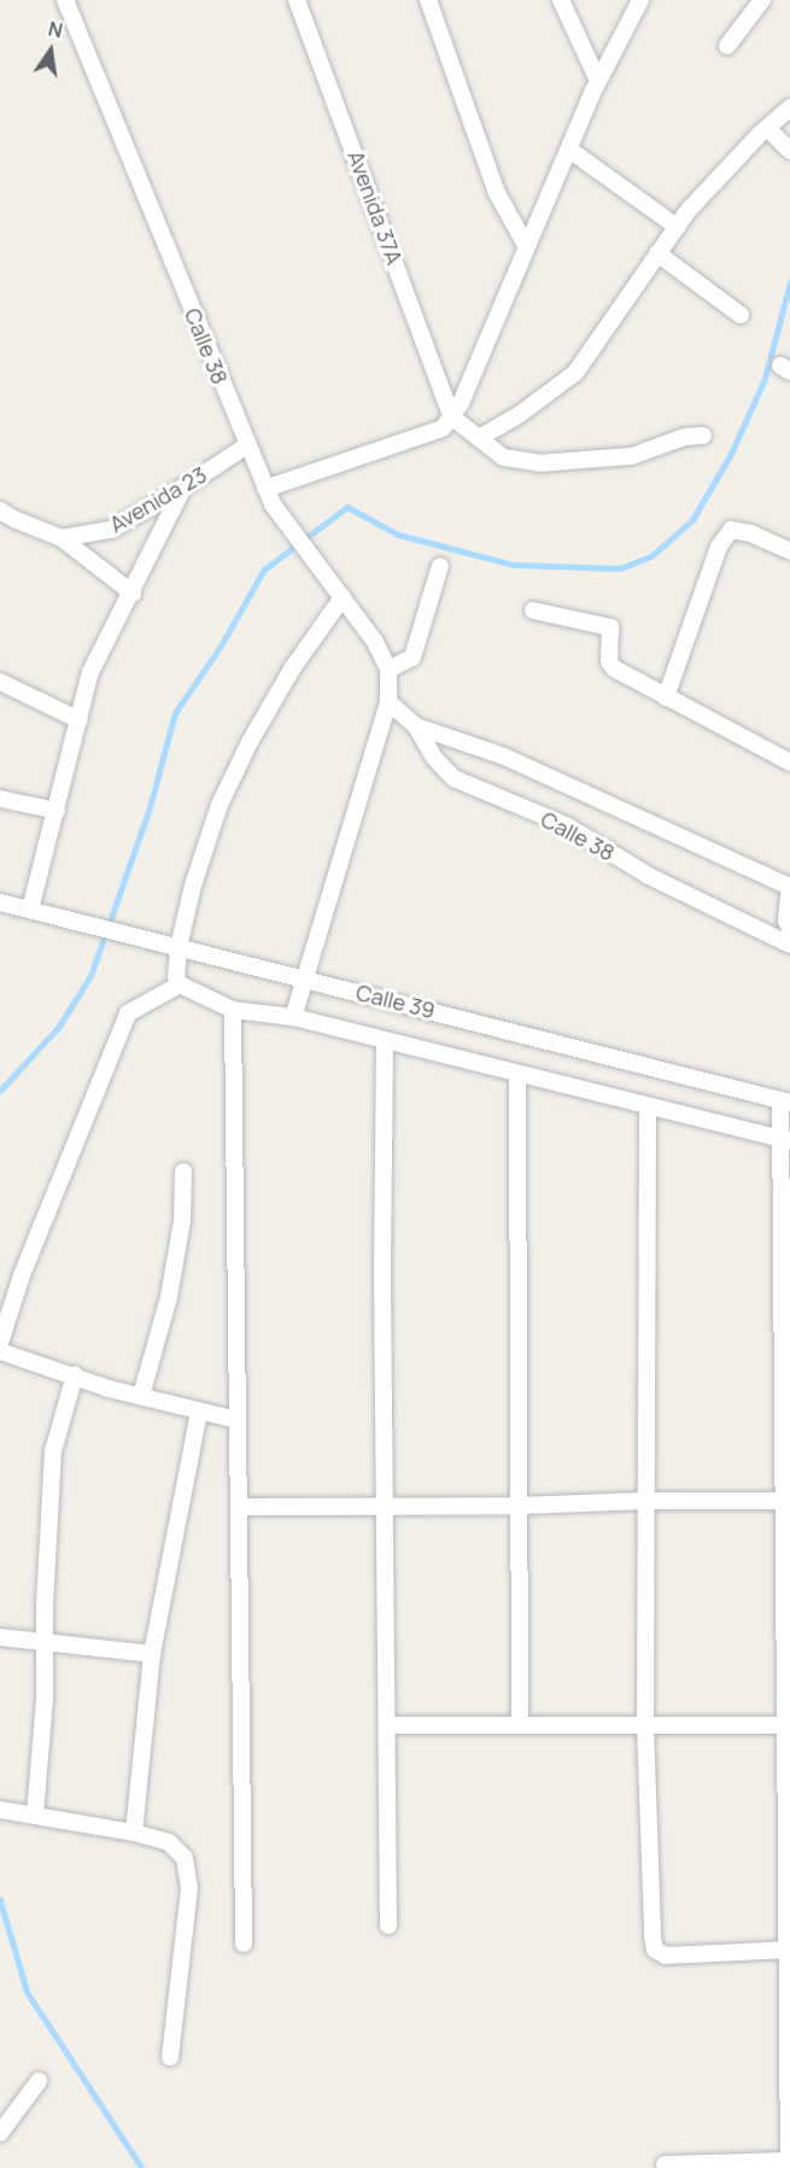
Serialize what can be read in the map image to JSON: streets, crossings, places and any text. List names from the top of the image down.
{
  "streets": {
    "street": [
      "Avenida 37A",
      "Calle 38",
      "Avenida 23",
      "Calle 39"
    ]
  },
  "crossings": [
    ["Calle 38", "Avenida 23"]
  ],
  "north": "top"
}
